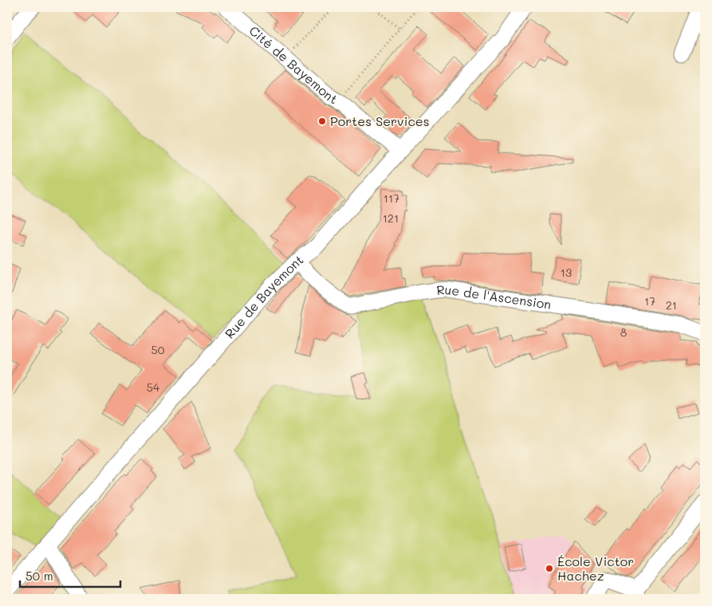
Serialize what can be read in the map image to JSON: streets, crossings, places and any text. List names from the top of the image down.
{
  "streets": {
    "street": ["Cité de Bayemont", "Rue de Bayemont", "Rue de l'Ascension"]
  },
  "crossings": [
    ["Cité de Bayemont", "Rue de Bayemont"],
    ["Rue de Bayemont", "Rue de l'Ascension"]
  ],
  "places": ["Portes Services", "École Victor Hachez"],
  "house_numbers": [
    "117",
    "121",
    "13",
    "17",
    "21",
    "8",
    "50",
    "54"
  ],
  "scale_bar": "50 m"
}
